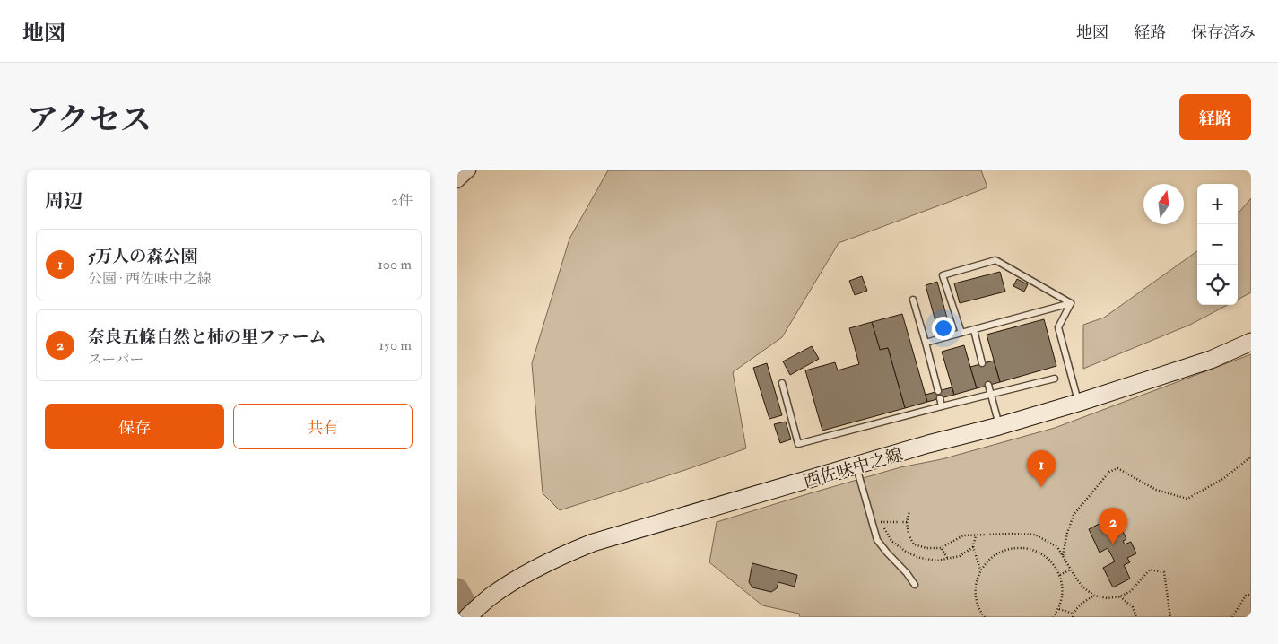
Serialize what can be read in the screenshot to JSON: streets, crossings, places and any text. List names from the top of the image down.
{
  "streets": {
    "main road": ["西佐味中之線"]
  },
  "north": "top",
  "page": {
    "header": "地図",
    "nav": ["地図", "経路", "保存済み"],
    "title": "アクセス",
    "buttons": [
      "経路",
      ["保存", "共有"]
    ],
    "heading": ["周辺", "2件"],
    "map_buttons": ["+", "−"],
    "list": [
      {
        "mark": "1",
        "name": "5万人の森公園",
        "note": "公園 · 西佐味中之線",
        "value": "100 m"
      },
      {
        "mark": "2",
        "name": "奈良五條自然と柿の里ファーム",
        "note": "スーパー",
        "value": "150 m"
      }
    ],
    "pins": ["1", "2"]
  }
}
